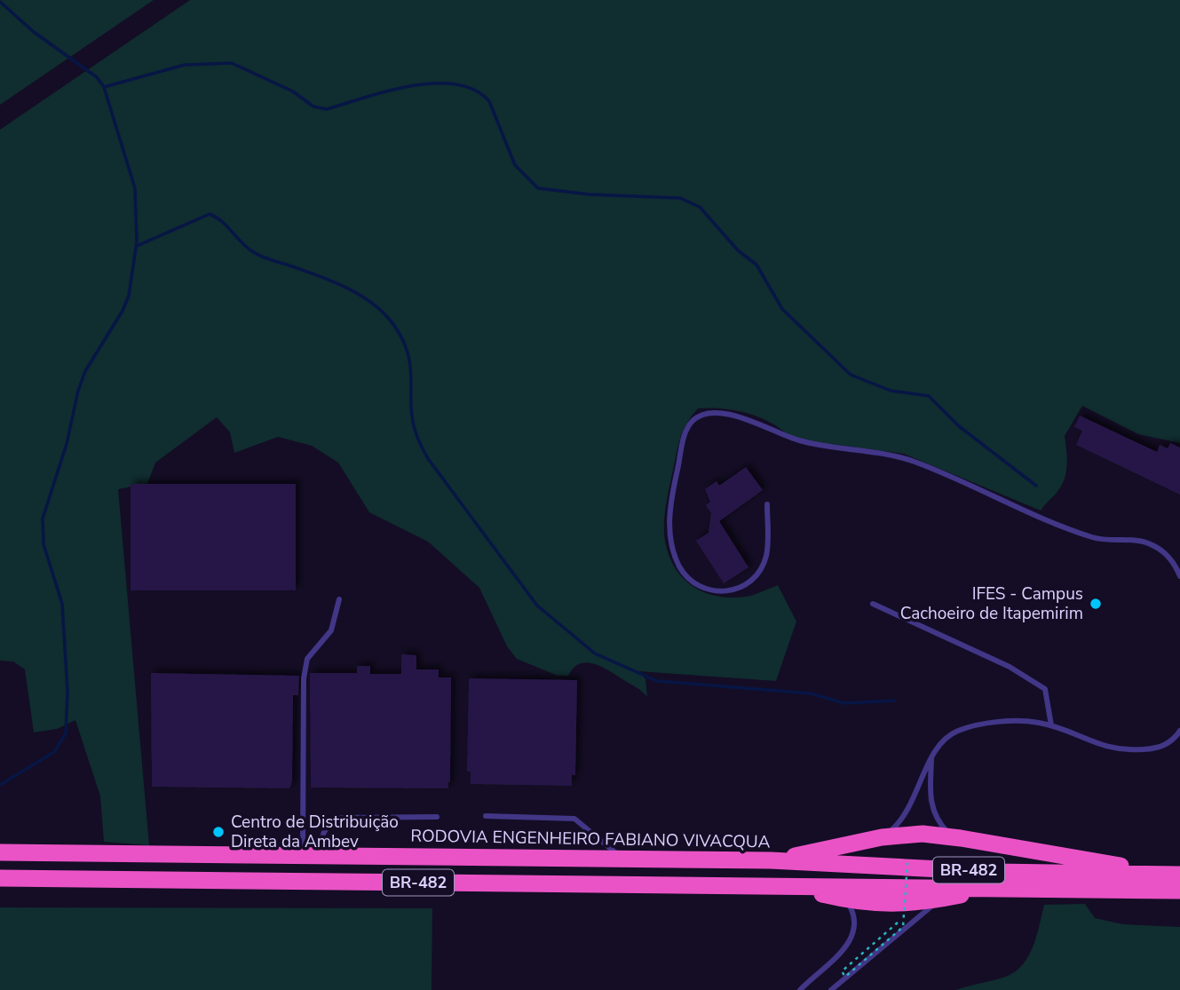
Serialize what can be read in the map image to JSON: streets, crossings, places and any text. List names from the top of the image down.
{
  "streets": {
    "highway": ["RODOVIA ENGENHEIRO FABIANO VIVACQUA", "BR-482"]
  },
  "places": ["IFES - Campus Cachoeiro de Itapemirim", "Centro de Distribuição Direta da Ambev"]
}
